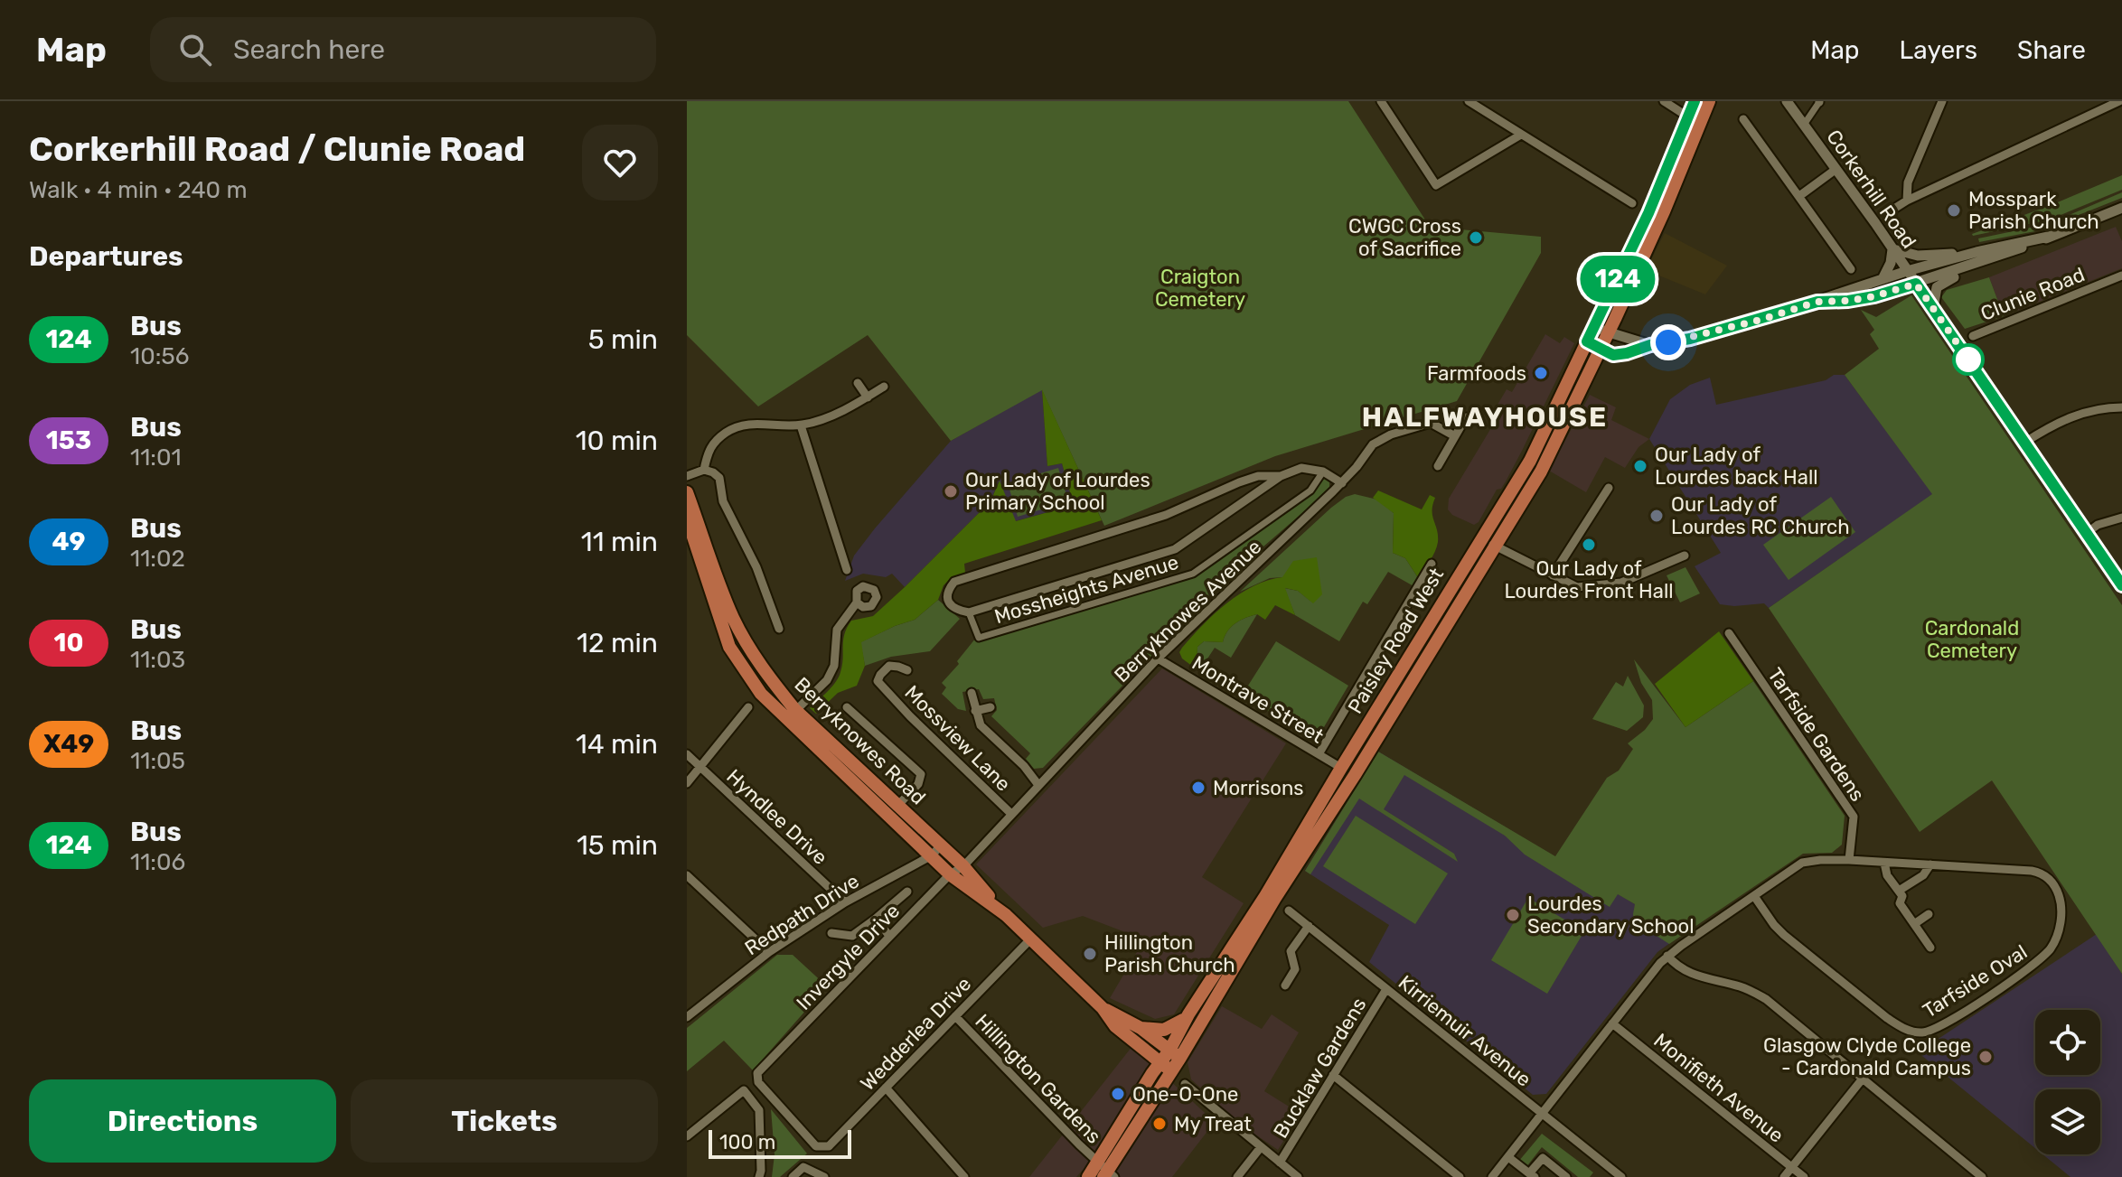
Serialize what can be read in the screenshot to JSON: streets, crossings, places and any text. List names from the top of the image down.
{
  "streets": {
    "main road": ["Paisley Road West", "Berryknowes Road"],
    "street": [
      "Corkerhill Road",
      "Clunie Road",
      "Mossheights Avenue",
      "Berryknowes Avenue",
      "Montrave Street",
      "Tarfside Gardens",
      "Mossview Lane",
      "Hyndlee Drive",
      "Redpath Drive",
      "Invergyle Drive",
      "Tarfside Oval",
      "Kirriemuir Avenue",
      "Wedderlea Drive",
      "Bucklaw Gardens",
      "Hillington Gardens",
      "Monifieth Avenue"
    ]
  },
  "crossings": [
    ["Corkerhill Road", "Clunie Road"],
    ["Berryknowes Avenue", "Montrave Street"],
    ["Berryknowes Avenue", "Mossview Lane"],
    ["Berryknowes Avenue", "Berryknowes Road"],
    ["Berryknowes Avenue", "Invergyle Drive"],
    ["Paisley Road West", "Montrave Street"],
    ["Paisley Road West", "Berryknowes Road"],
    ["Paisley Road West", "Hillington Gardens"],
    ["Tarfside Gardens", "Tarfside Oval"],
    ["Berryknowes Road", "Redpath Drive"],
    ["Berryknowes Road", "Invergyle Drive"],
    ["Berryknowes Road", "Wedderlea Drive"],
    ["Hyndlee Drive", "Redpath Drive"],
    ["Invergyle Drive", "Wedderlea Drive"],
    ["Tarfside Oval", "Kirriemuir Avenue"],
    ["Tarfside Oval", "Monifieth Avenue"],
    ["Kirriemuir Avenue", "Bucklaw Gardens"],
    ["Wedderlea Drive", "Hillington Gardens"]
  ],
  "districts": ["HALFWAYHOUSE"],
  "parks": ["Craigton Cemetery", "Cardonald Cemetery"],
  "places": [
    "Mosspark Parish Church",
    "CWGC Cross of Sacrifice",
    "Farmfoods",
    "Our Lady of Lourdes back Hall",
    "Our Lady of Lourdes Primary School",
    "Our Lady of Lourdes RC Church",
    "Our Lady of Lourdes Front Hall",
    "Morrisons",
    "Lourdes Secondary School",
    "Hillington Parish Church",
    "Glasgow Clyde College - Cardonald Campus",
    "One-O-One",
    "My Treat"
  ],
  "lines": ["bus line 124"],
  "scale_bar": "100 m",
  "page": {
    "header": "Map",
    "search": "Search here",
    "nav": ["Map", "Layers", "Share"],
    "heading": [
      ["Corkerhill Road / Clunie Road", "Walk · 4 min · 240 m"],
      "Departures"
    ],
    "on_map": "124",
    "list": [
      {
        "mark": "124",
        "name": "Bus",
        "note": "10:56",
        "value": "5 min"
      },
      {
        "mark": "153",
        "name": "Bus",
        "note": "11:01",
        "value": "10 min"
      },
      {
        "mark": "49",
        "name": "Bus",
        "note": "11:02",
        "value": "11 min"
      },
      {
        "mark": "10",
        "name": "Bus",
        "note": "11:03",
        "value": "12 min"
      },
      {
        "mark": "X49",
        "name": "Bus",
        "note": "11:05",
        "value": "14 min"
      },
      {
        "mark": "124",
        "name": "Bus",
        "note": "11:06",
        "value": "15 min"
      }
    ],
    "buttons": ["Directions", "Tickets"],
    "scale": "100 m"
  }
}
